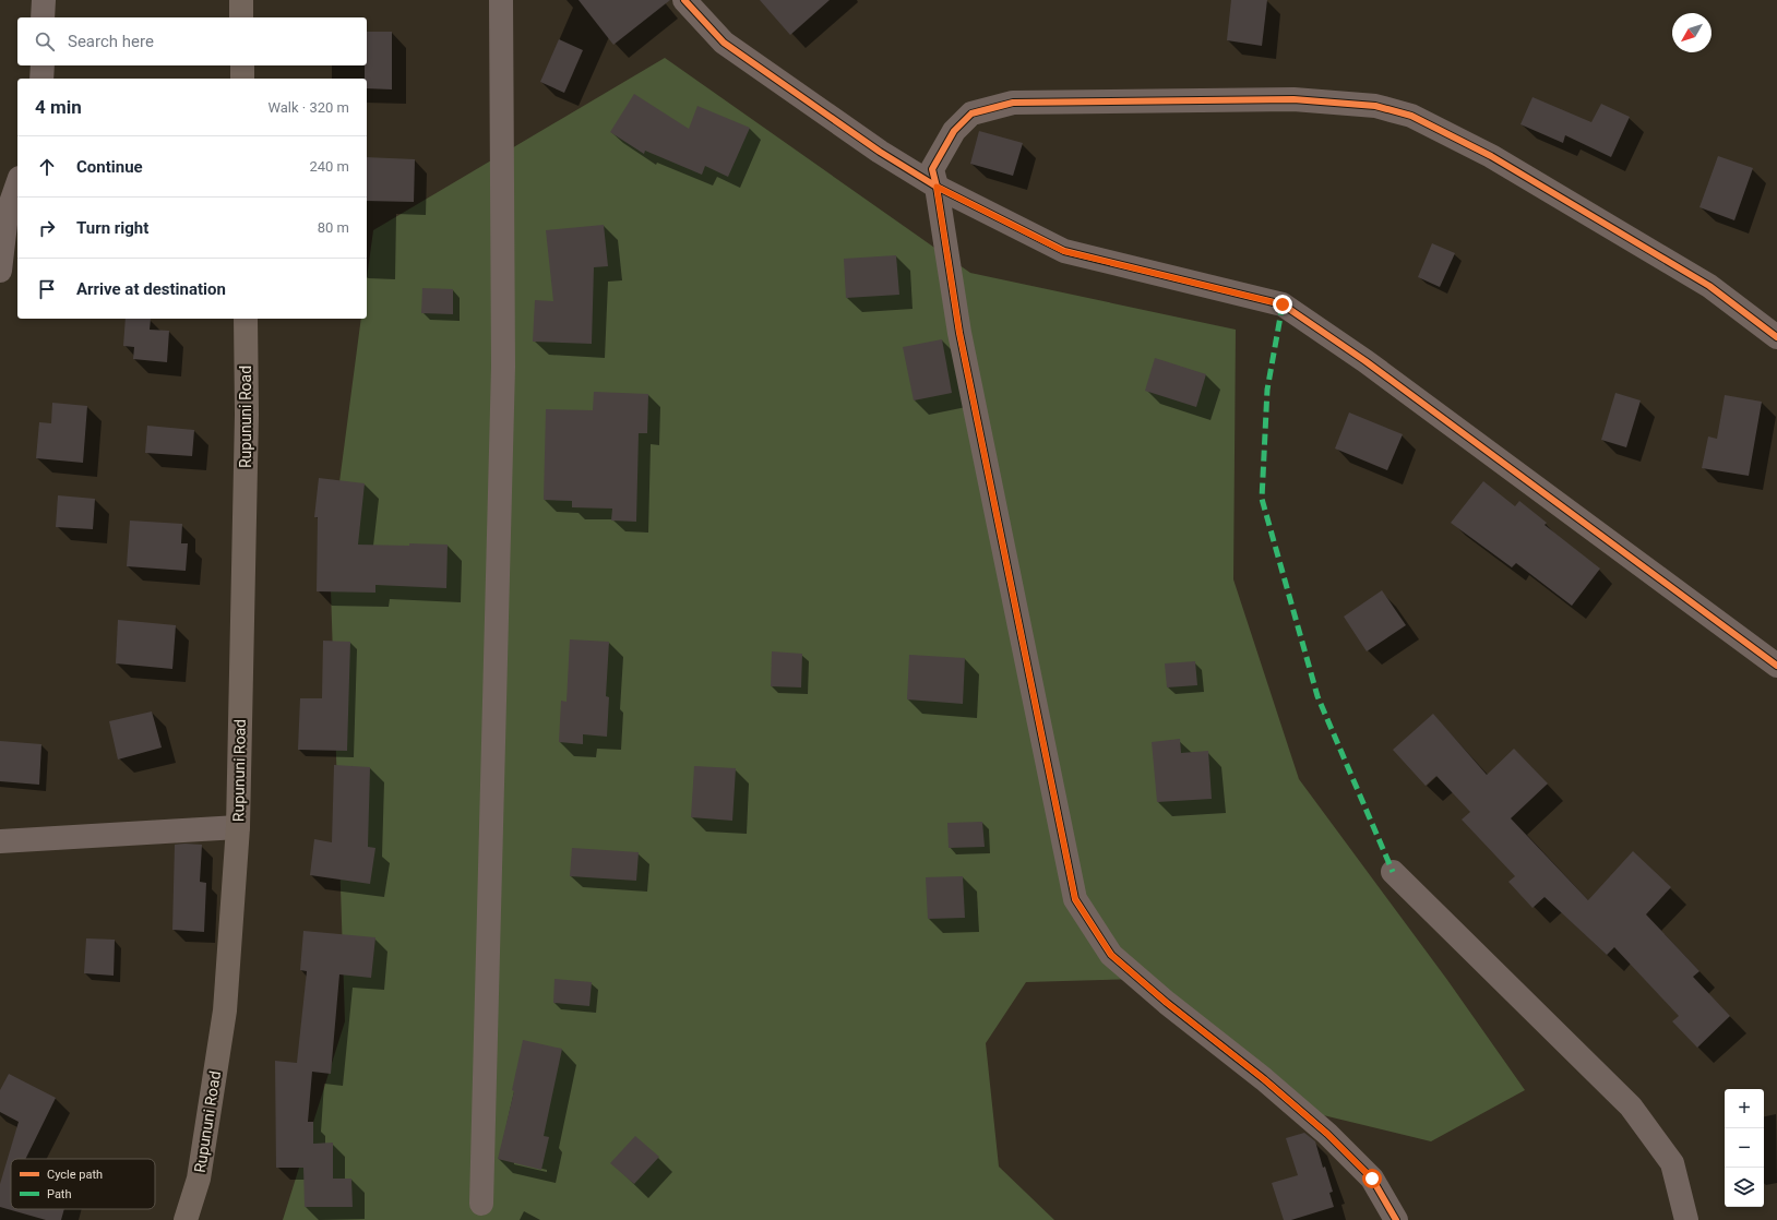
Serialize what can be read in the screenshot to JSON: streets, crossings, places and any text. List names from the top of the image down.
{
  "streets": {
    "main road": ["Rupununi Road"]
  },
  "legend": ["Cycle path", "Path"],
  "north": "bottom left",
  "page": {
    "search": "Search here",
    "heading": ["4 min", "Walk · 320 m"],
    "list": [
      ["Continue", "240 m"],
      ["Turn right", "80 m"],
      "Arrive at destination"
    ],
    "map_buttons": ["+", "−"]
  }
}
